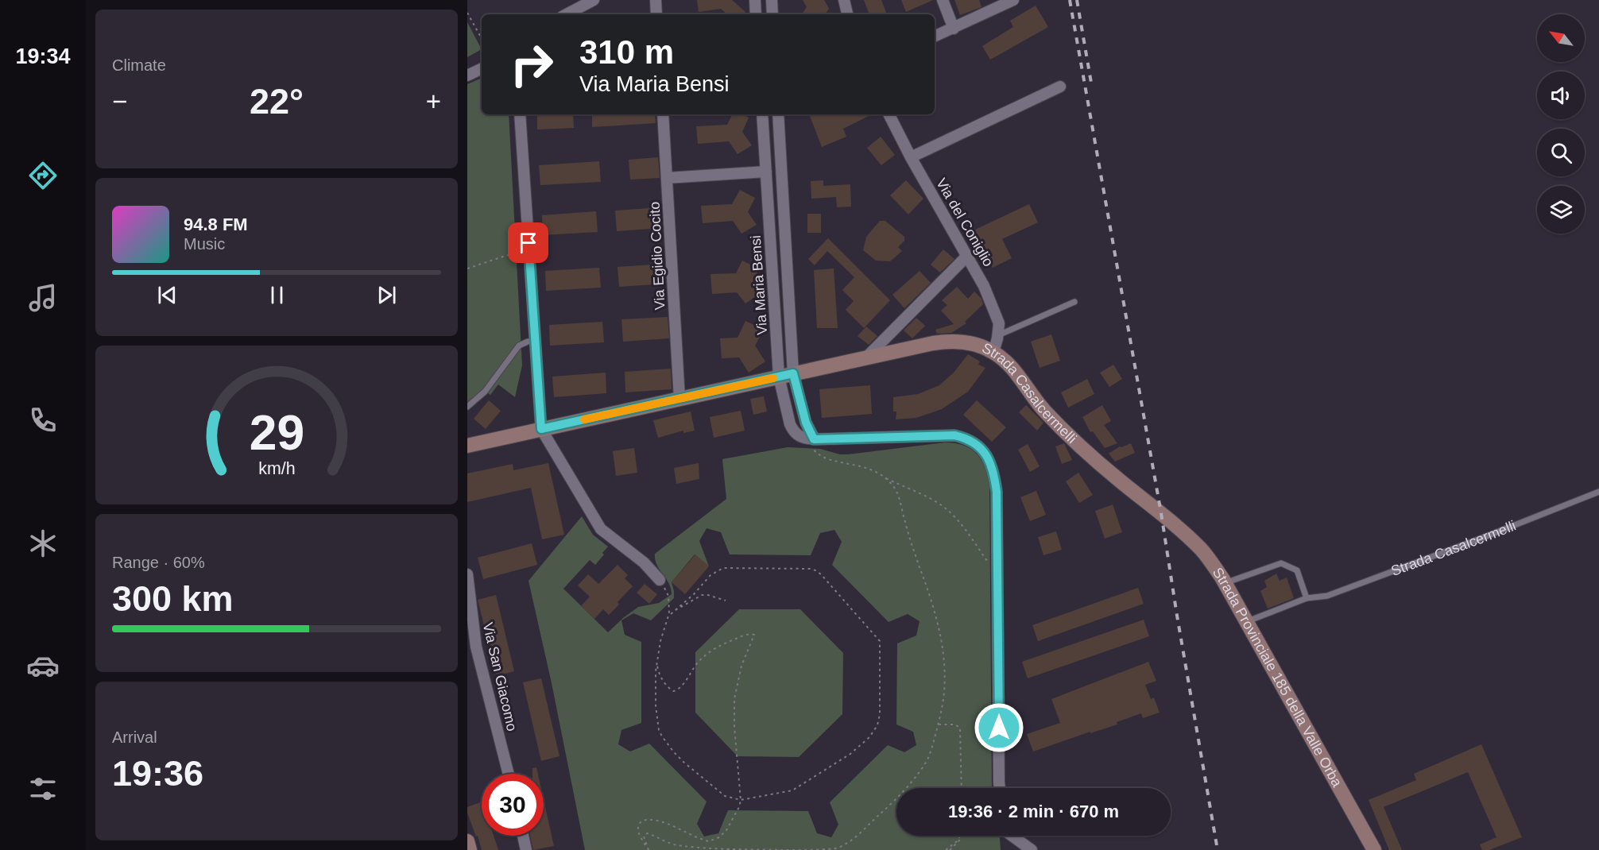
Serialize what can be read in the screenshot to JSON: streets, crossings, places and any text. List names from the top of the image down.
{
  "streets": {
    "main road": ["Strada Casalcermelli", "Strada Provinciale 185 della Valle Orba"],
    "street": [
      "Via del Coniglio",
      "Via Egidio Cocito",
      "Via Maria Bensi",
      "Via San Giacomo"
    ]
  },
  "crossings": [
    ["Via del Coniglio", "Strada Casalcermelli"],
    ["Via Egidio Cocito", "Strada Casalcermelli"],
    ["Via Maria Bensi", "Strada Casalcermelli"],
    ["Strada Casalcermelli", "Strada Provinciale 185 della Valle Orba"]
  ],
  "north": "top left",
  "page": {
    "tabs": "19:34",
    "tile": [
      "Climate",
      ["Range · 60%", "300 km"],
      ["Arrival", "19:36"]
    ],
    "turn": ["310 m", "Via Maria Bensi"],
    "heat": ["−", "22°", "+"],
    "song": ["94.8 FM", "Music"],
    "limit": "30",
    "trip": "19:36 · 2 min · 670 m",
    "gauge": ["29", "km/h"]
  }
}
